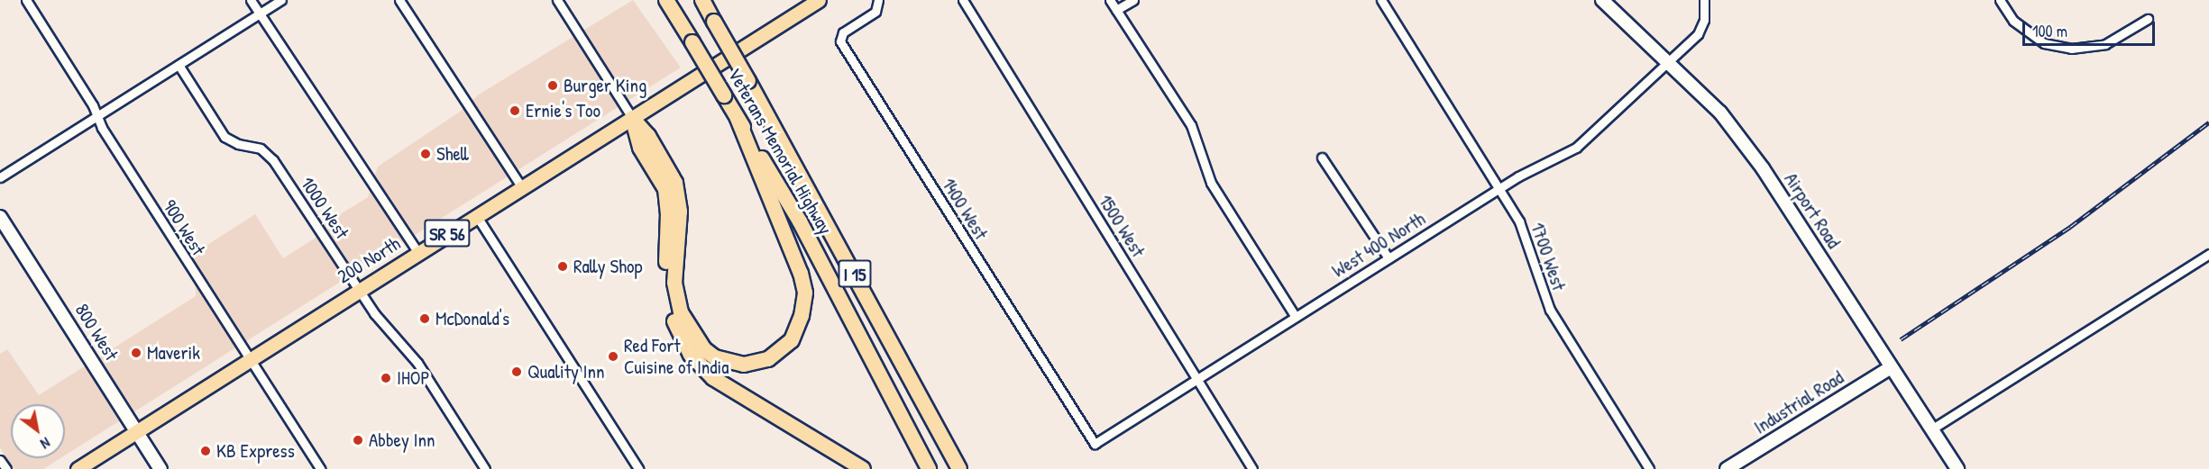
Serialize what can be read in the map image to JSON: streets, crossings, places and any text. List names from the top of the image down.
{
  "streets": {
    "highway": ["Veterans Memorial Highway", "I 15"],
    "main road": ["SR 56", "200 North"],
    "street": [
      "1000 West",
      "1400 West",
      "Airport Road",
      "1500 West",
      "900 West",
      "West 400 North",
      "1700 West",
      "800 West",
      "Industrial Road"
    ]
  },
  "crossings": [
    ["1000 West", "200 North"],
    ["1400 West", "West 400 North"],
    ["Airport Road", "West 400 North"],
    ["Airport Road", "Industrial Road"],
    ["1500 West", "West 400 North"],
    ["900 West", "200 North"],
    ["West 400 North", "1700 West"],
    ["200 North", "800 West"]
  ],
  "places": [
    "Burger King",
    "Ernie's Too",
    "Shell",
    "Rally Shop",
    "McDonald's",
    "Maverik",
    "Red Fort Cuisine of India",
    "Quality Inn",
    "IHOP",
    "Abbey Inn",
    "KB Express"
  ],
  "scale_bar": "100 m",
  "north": "bottom right"
}
